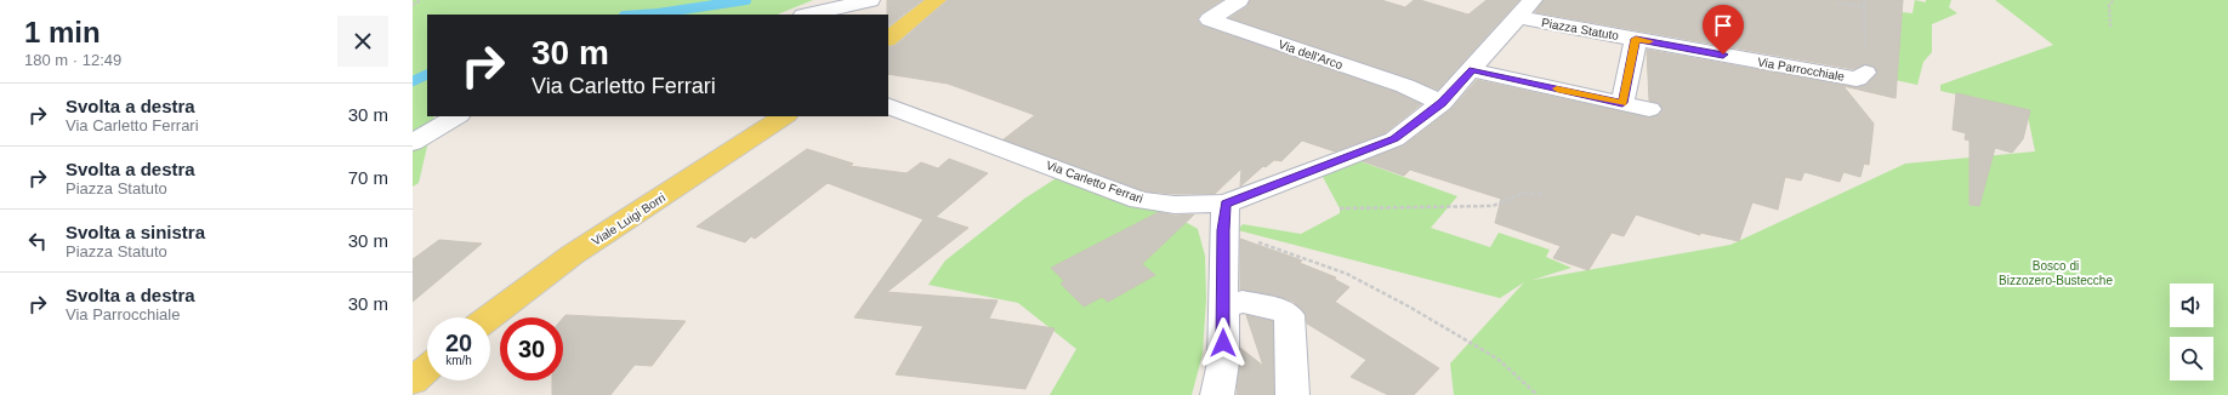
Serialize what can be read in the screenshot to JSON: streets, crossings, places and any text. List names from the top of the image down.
{
  "streets": {
    "main road": ["Viale Luigi Borri"],
    "street": [
      "Piazza Statuto",
      "Via dell'Arco",
      "Via Parrocchiale",
      "Via Carletto Ferrari"
    ]
  },
  "crossings": [
    ["Piazza Statuto", "Via Parrocchiale"],
    ["Piazza Statuto", "Via Carletto Ferrari"],
    ["Via dell'Arco", "Via Carletto Ferrari"]
  ],
  "parks": ["Bosco di Bizzozero-Bustecche"],
  "page": {
    "heading": ["1 min", "180 m · 12:49"],
    "turn": ["30 m", "Via Carletto Ferrari"],
    "list": [
      {
        "name": "Svolta a destra",
        "note": "Via Carletto Ferrari",
        "value": "30 m"
      },
      {
        "name": "Svolta a destra",
        "note": "Piazza Statuto",
        "value": "70 m"
      },
      {
        "name": "Svolta a sinistra",
        "note": "Piazza Statuto",
        "value": "30 m"
      },
      {
        "name": "Svolta a destra",
        "note": "Via Parrocchiale",
        "value": "30 m"
      }
    ],
    "speed": "20 km/h",
    "limit": "30"
  }
}
